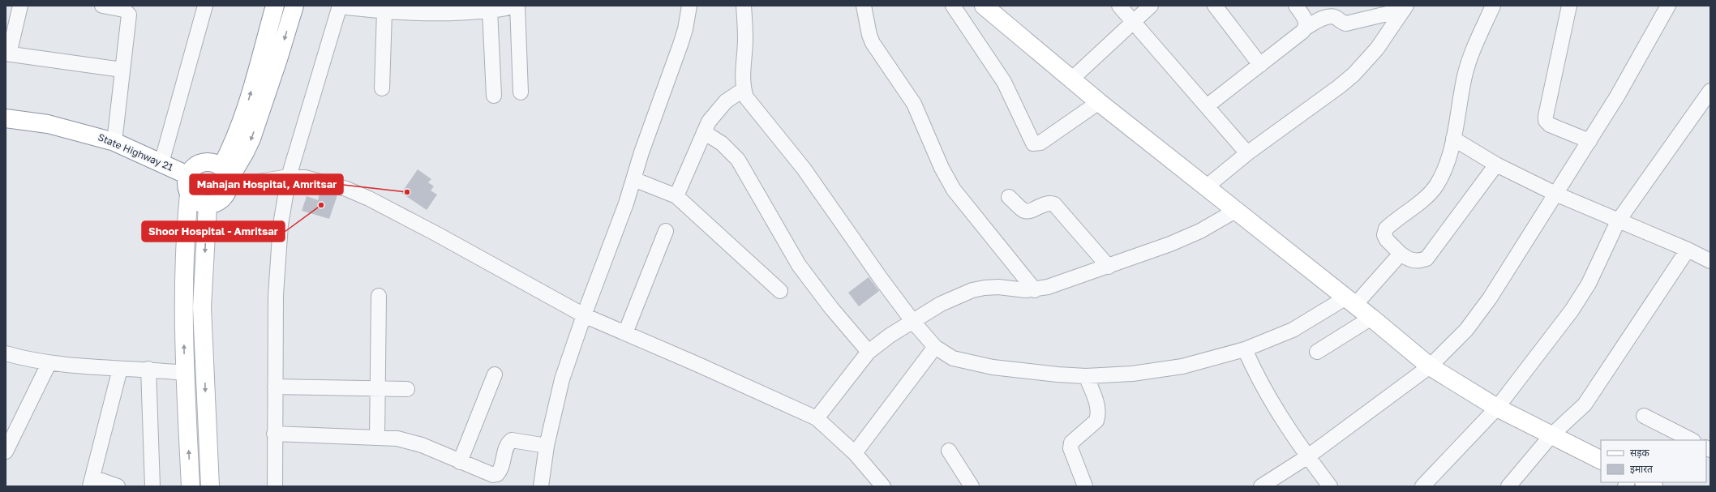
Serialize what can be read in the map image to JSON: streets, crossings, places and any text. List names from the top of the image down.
{
  "streets": {
    "main road": ["State Highway 21"]
  },
  "places": ["Mahajan Hospital, Amritsar", "Shoor Hospital - Amritsar"],
  "legend": ["सड़क", "इमारत"]
}
